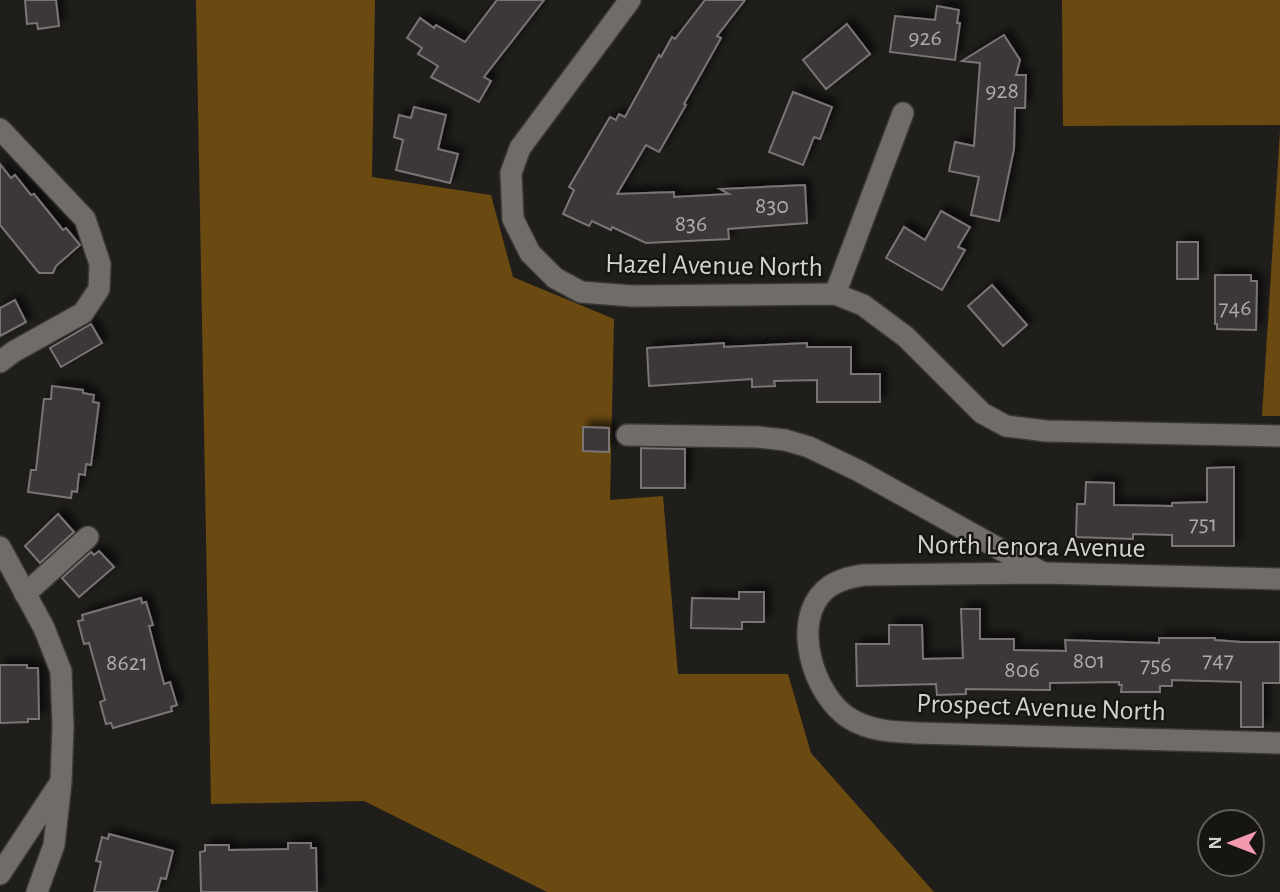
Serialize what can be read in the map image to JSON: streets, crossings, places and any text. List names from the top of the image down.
{
  "streets": {
    "street": ["Hazel Avenue North", "North Lenora Avenue", "Prospect Avenue North"]
  },
  "crossings": [
    ["North Lenora Avenue", "Prospect Avenue North"]
  ],
  "house_numbers": [
    "926",
    "928",
    "830",
    "836",
    "746",
    "751",
    "747",
    "801",
    "8621",
    "756",
    "806"
  ],
  "north": "left"
}
